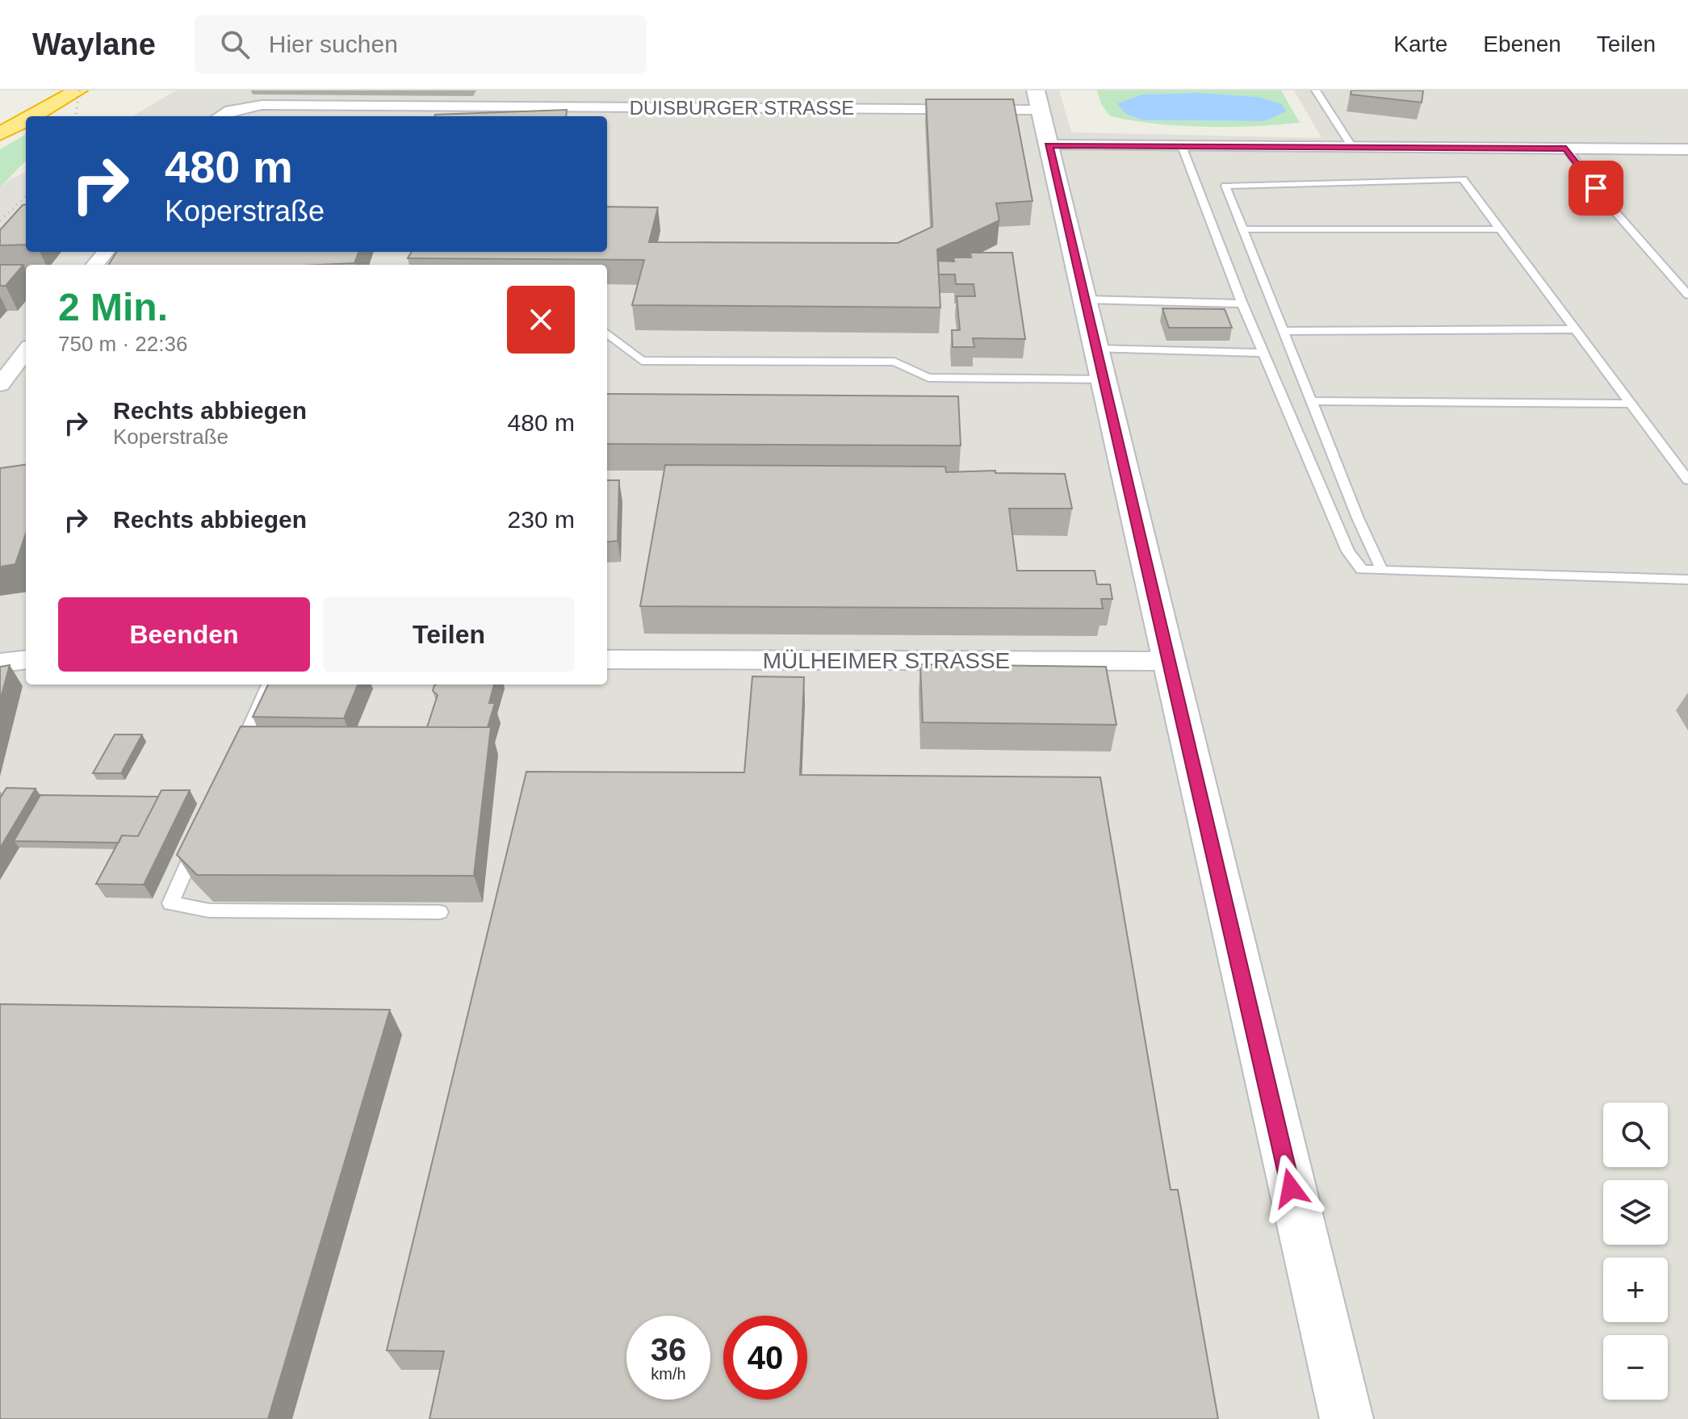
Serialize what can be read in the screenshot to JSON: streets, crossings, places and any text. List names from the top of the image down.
{
  "streets": {
    "street": ["DUISBURGER STRASSE", "MÜLHEIMER STRASSE"]
  },
  "page": {
    "header": "Waylane",
    "search": "Hier suchen",
    "nav": ["Karte", "Ebenen", "Teilen"],
    "turn": ["480 m", "Koperstraße"],
    "heading": ["2 Min.", "750 m · 22:36"],
    "list": [
      {
        "name": "Rechts abbiegen",
        "note": "Koperstraße",
        "value": "480 m"
      },
      {
        "name": "Rechts abbiegen",
        "value": "230 m"
      }
    ],
    "buttons": ["Beenden", "Teilen"],
    "map_buttons": ["+", "−"],
    "speed": "36 km/h",
    "limit": "40"
  }
}
